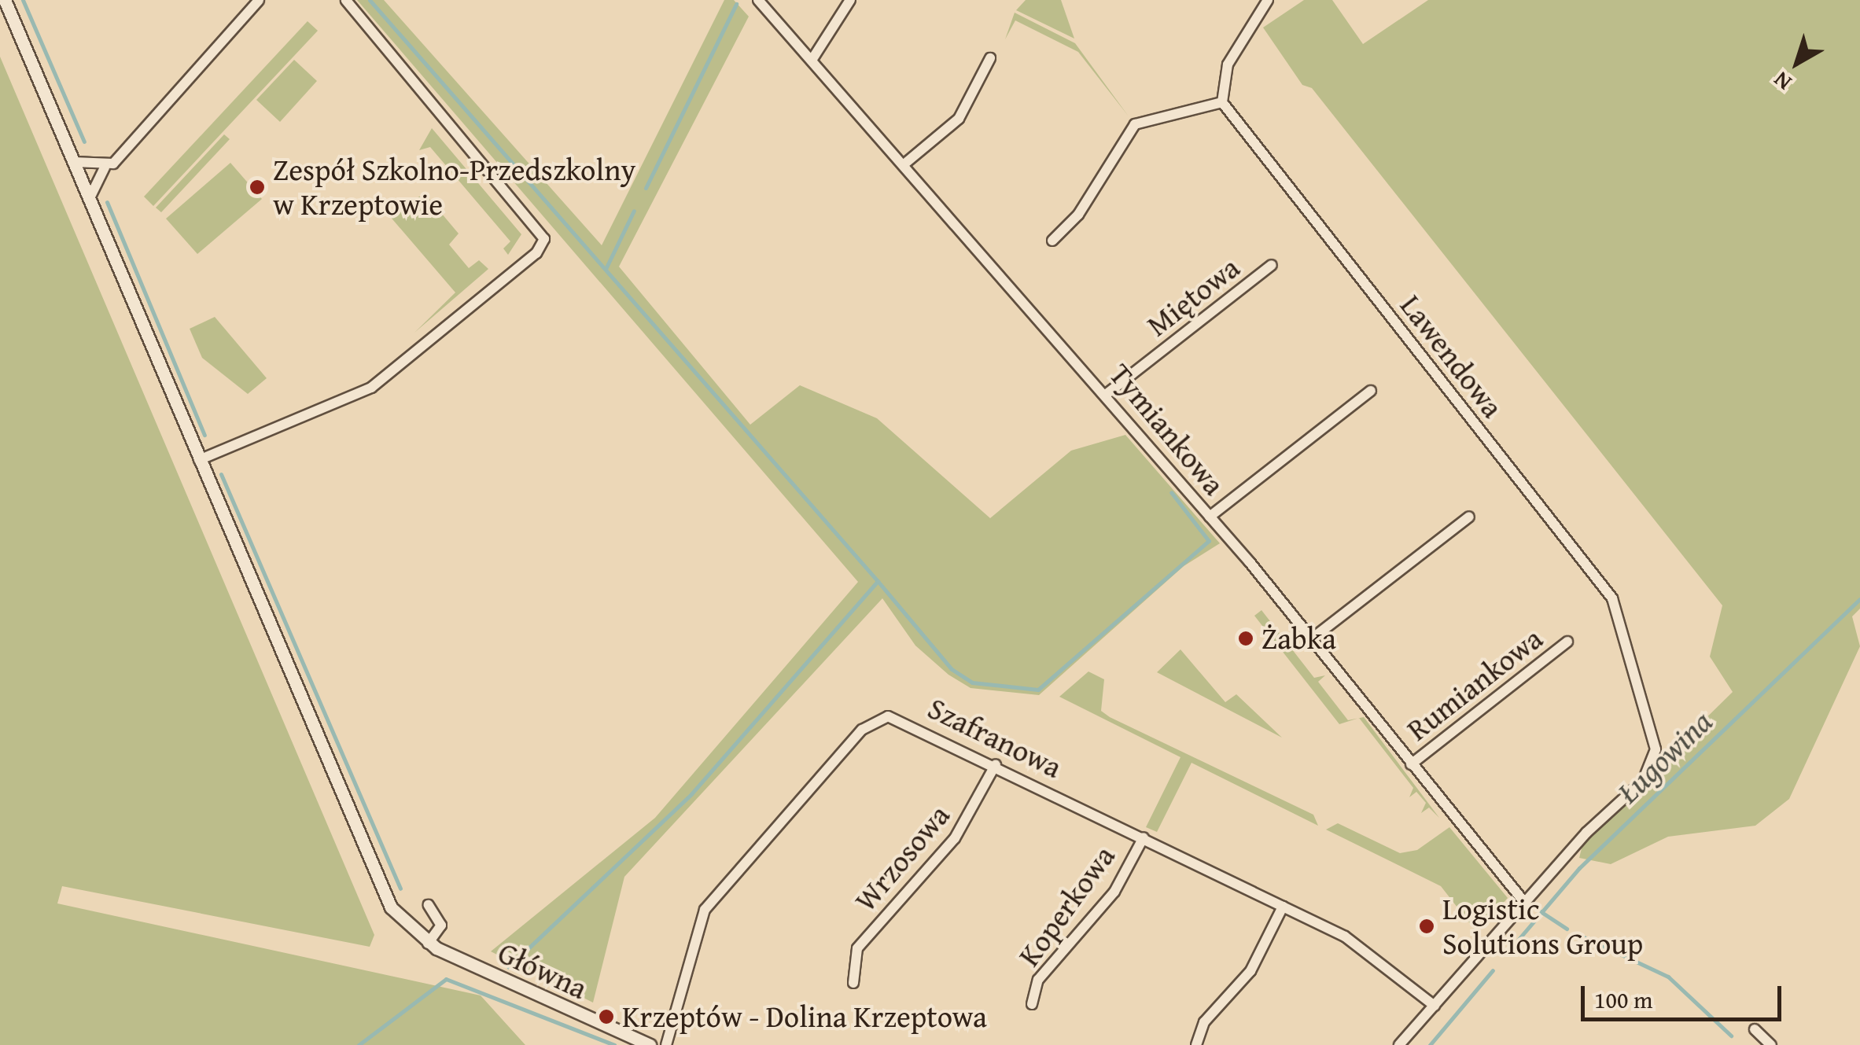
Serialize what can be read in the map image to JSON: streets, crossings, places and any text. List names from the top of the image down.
{
  "streets": {
    "street": [
      "Miętowa",
      "Lawendowa",
      "Tymiankowa",
      "Rumiankowa",
      "Szafranowa",
      "Wrzosowa",
      "Koperkowa",
      "Główna"
    ]
  },
  "crossings": [
    ["Miętowa", "Tymiankowa"],
    ["Lawendowa", "Tymiankowa"],
    ["Tymiankowa", "Rumiankowa"],
    ["Szafranowa", "Wrzosowa"],
    ["Szafranowa", "Koperkowa"]
  ],
  "water": ["Ługowina"],
  "places": [
    "Zespół Szkolno-Przedszkolny w Krzeptowie",
    "Żabka",
    "Logistic Solutions Group",
    "Krzeptów - Dolina Krzeptowa"
  ],
  "scale_bar": "100 m",
  "north": "bottom left"
}
